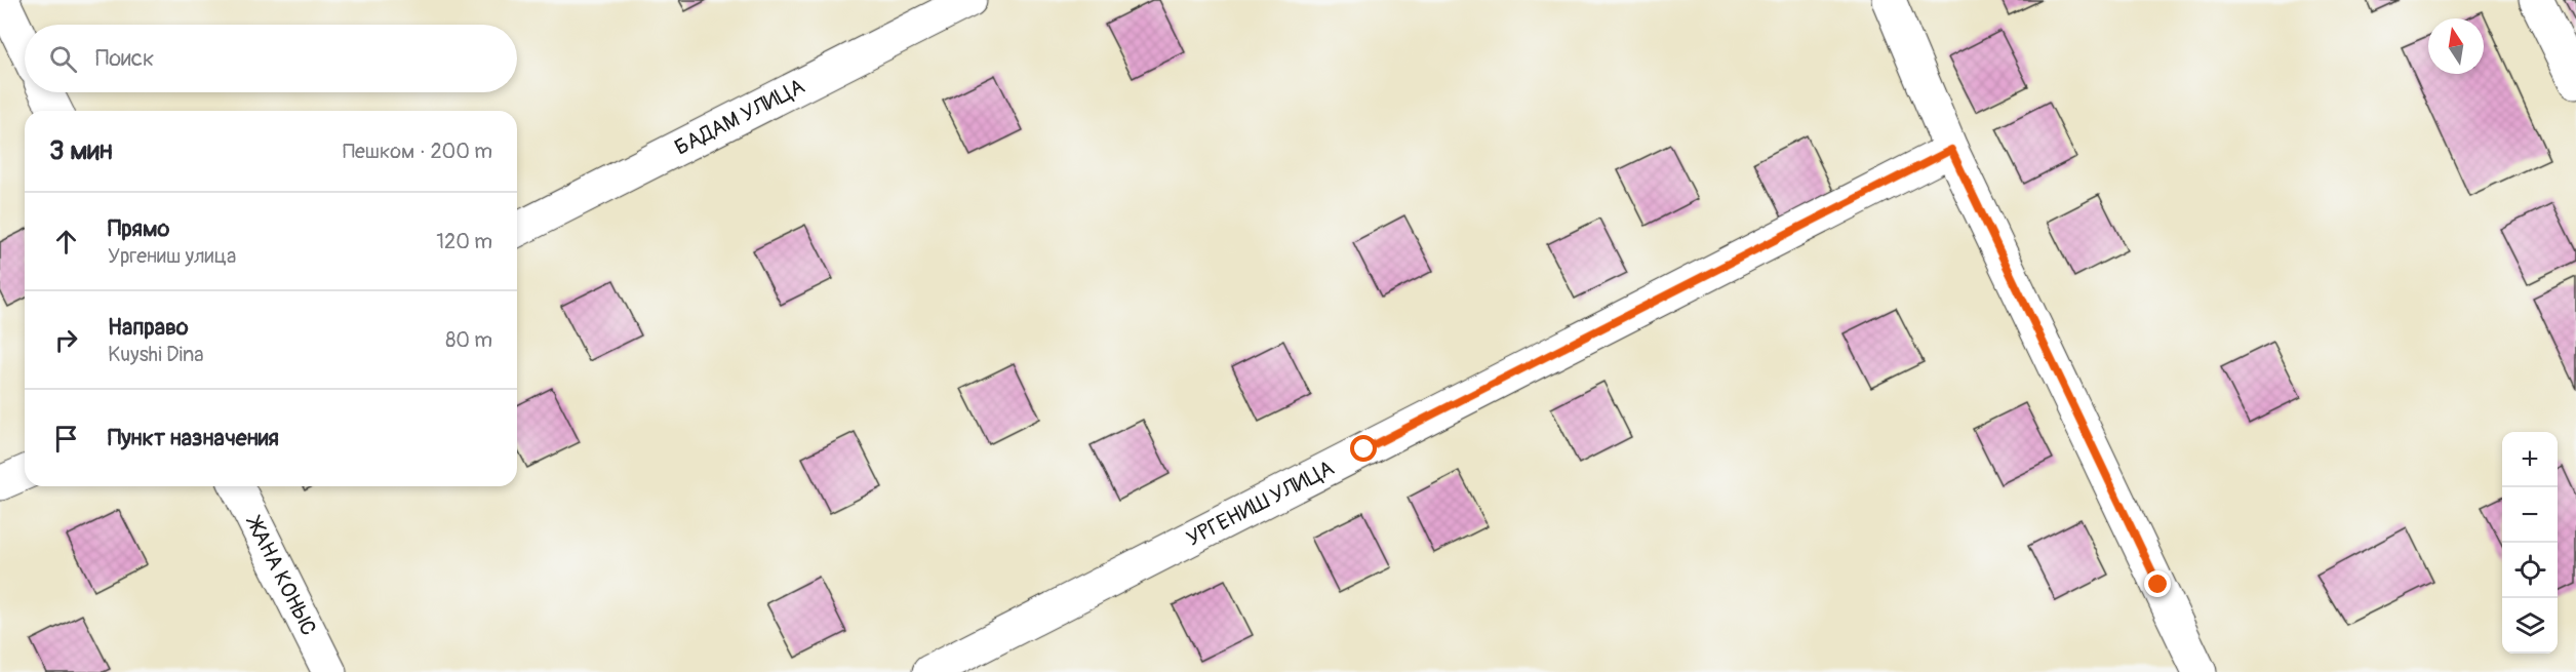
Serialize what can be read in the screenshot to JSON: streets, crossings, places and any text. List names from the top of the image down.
{
  "streets": {
    "street": ["БАДАМ УЛИЦА", "УРГЕНИШ УЛИЦА", "ЖАНА КОНЫС"]
  },
  "north": "top",
  "page": {
    "search": "Поиск",
    "heading": ["3 мин", "Пешком · 200 m"],
    "list": [
      ["Прямо", "Ургениш улица", "120 m"],
      ["Направо", "Kuyshi Dina", "80 m"],
      "Пункт назначения"
    ],
    "map_buttons": ["+", "−"]
  }
}
